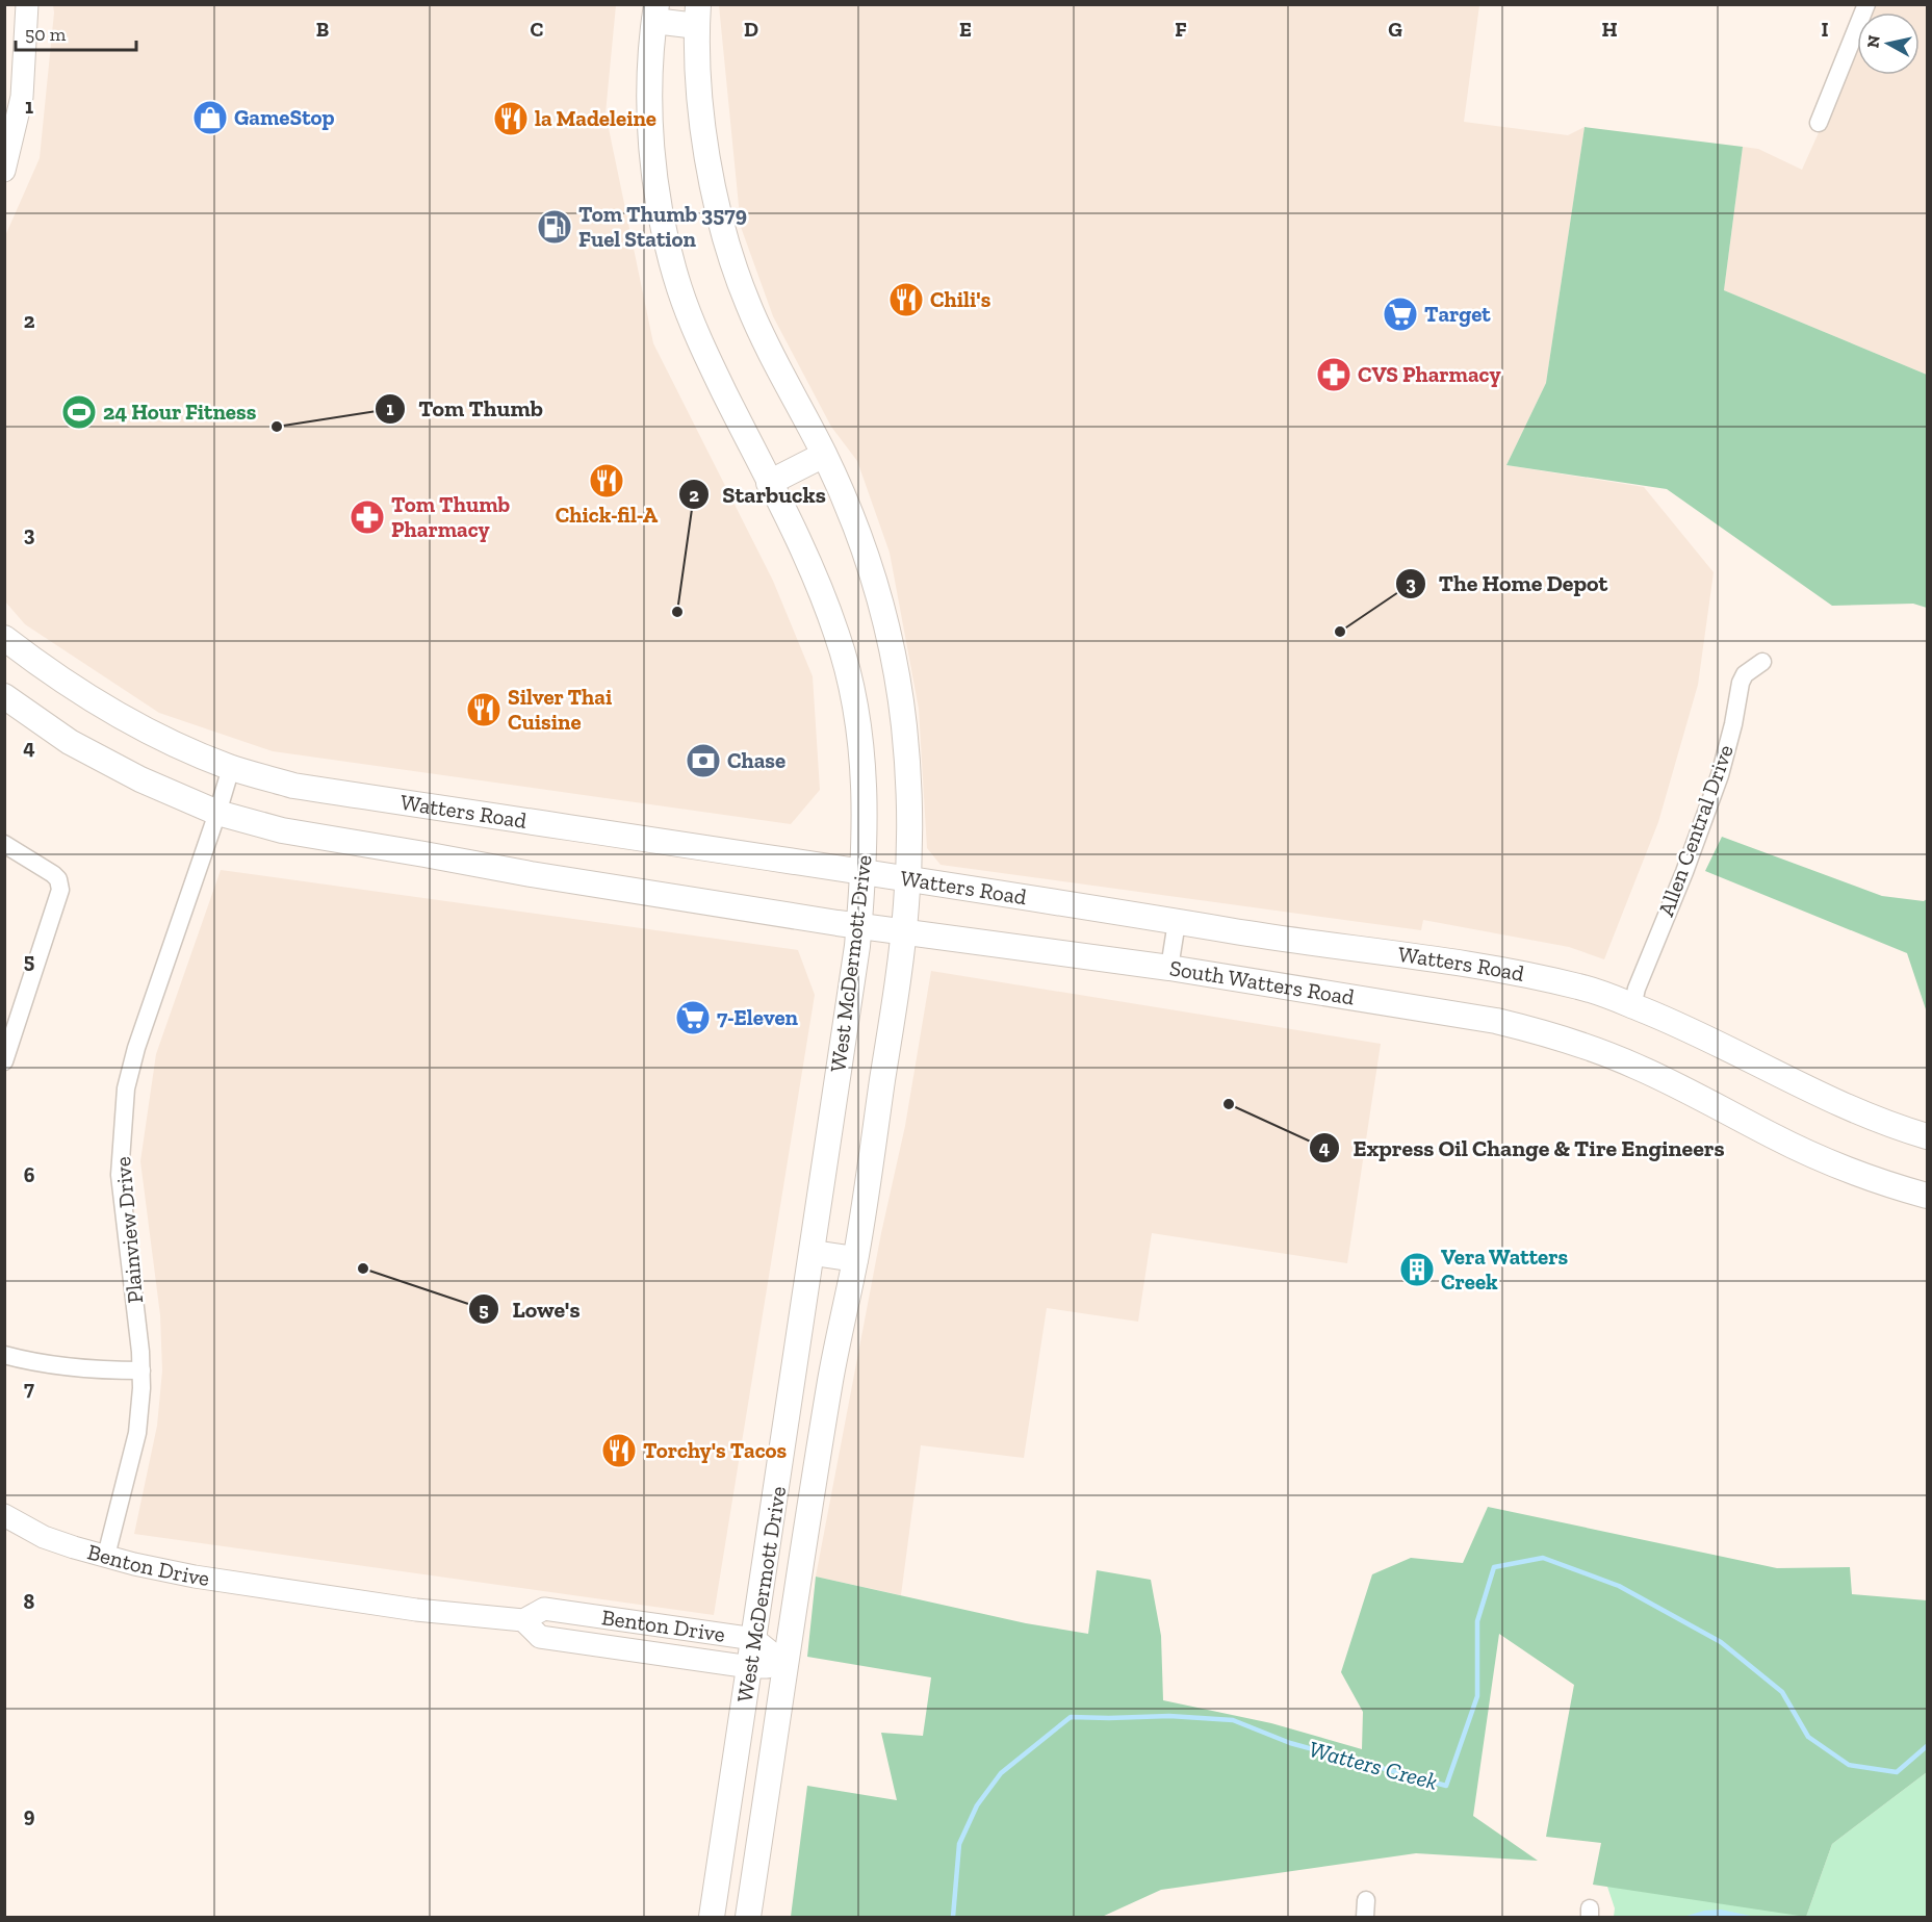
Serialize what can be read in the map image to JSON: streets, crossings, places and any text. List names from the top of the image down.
{
  "streets": {
    "main road": ["Watters Road", "West McDermott Drive", "South Watters Road"],
    "street": ["Allen Central Drive", "Plainview Drive", "Benton Drive"]
  },
  "crossings": [
    ["Watters Road", "Allen Central Drive"],
    ["Watters Road", "West McDermott Drive"],
    ["Watters Road", "Plainview Drive"],
    ["West McDermott Drive", "South Watters Road"],
    ["West McDermott Drive", "Benton Drive"],
    ["Plainview Drive", "Benton Drive"]
  ],
  "water": ["Watters Creek"],
  "places": {
    "shop": ["GameStop"],
    "restaurant": [
      "la Madeleine",
      "Chili's",
      "Chick-fil-A",
      "Silver Thai Cuisine",
      "Torchy's Tacos"
    ],
    "fuel station": ["Tom Thumb 3579 Fuel Station"],
    "supermarket": ["Target", "7-Eleven"],
    "pharmacy": ["CVS Pharmacy", "Tom Thumb Pharmacy"],
    "sports": ["24 Hour Fitness"],
    "other": [
      "Tom Thumb",
      "Starbucks",
      "The Home Depot",
      "Express Oil Change & Tire Engineers",
      "Lowe's"
    ],
    "bank": ["Chase"],
    "building": ["Vera Watters Creek"]
  },
  "scale_bar": "50 m",
  "north": "left",
  "grid": {
    "columns": [
      "B",
      "C",
      "D",
      "E",
      "F",
      "G",
      "H",
      "I"
    ],
    "rows": [
      "1",
      "2",
      "3",
      "4",
      "5",
      "6",
      "7",
      "8",
      "9"
    ]
  }
}
